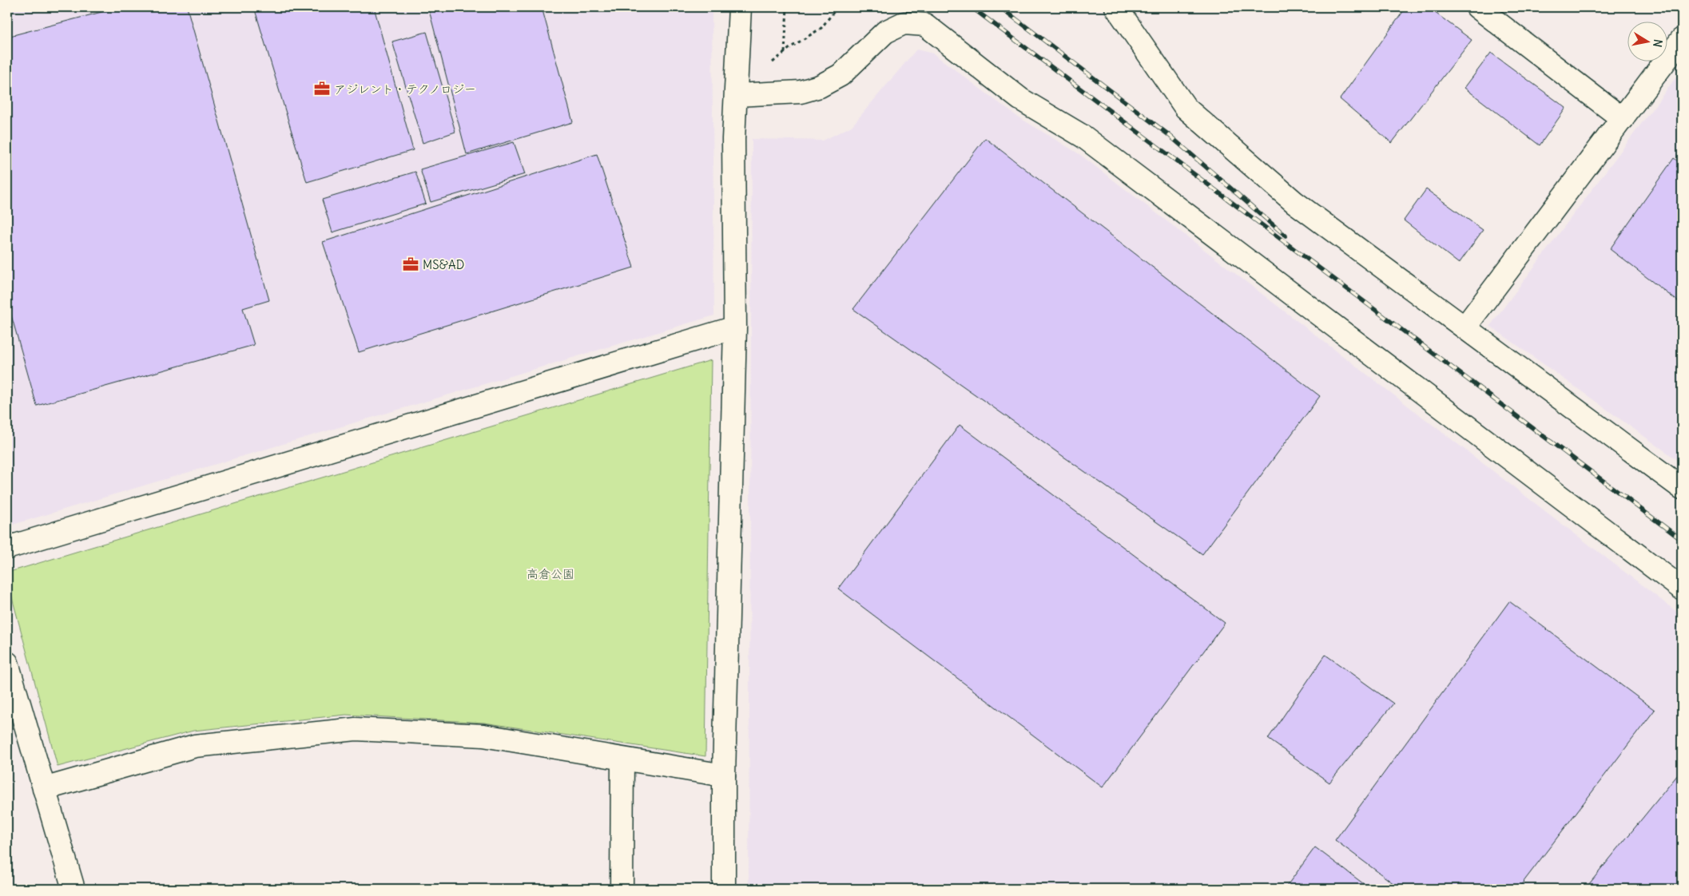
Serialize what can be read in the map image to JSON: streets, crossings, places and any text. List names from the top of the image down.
{
  "parks": ["高倉公園"],
  "places": {
    "office": ["アジレント・テクノロジー", "MS&AD"]
  },
  "north": "right"
}
